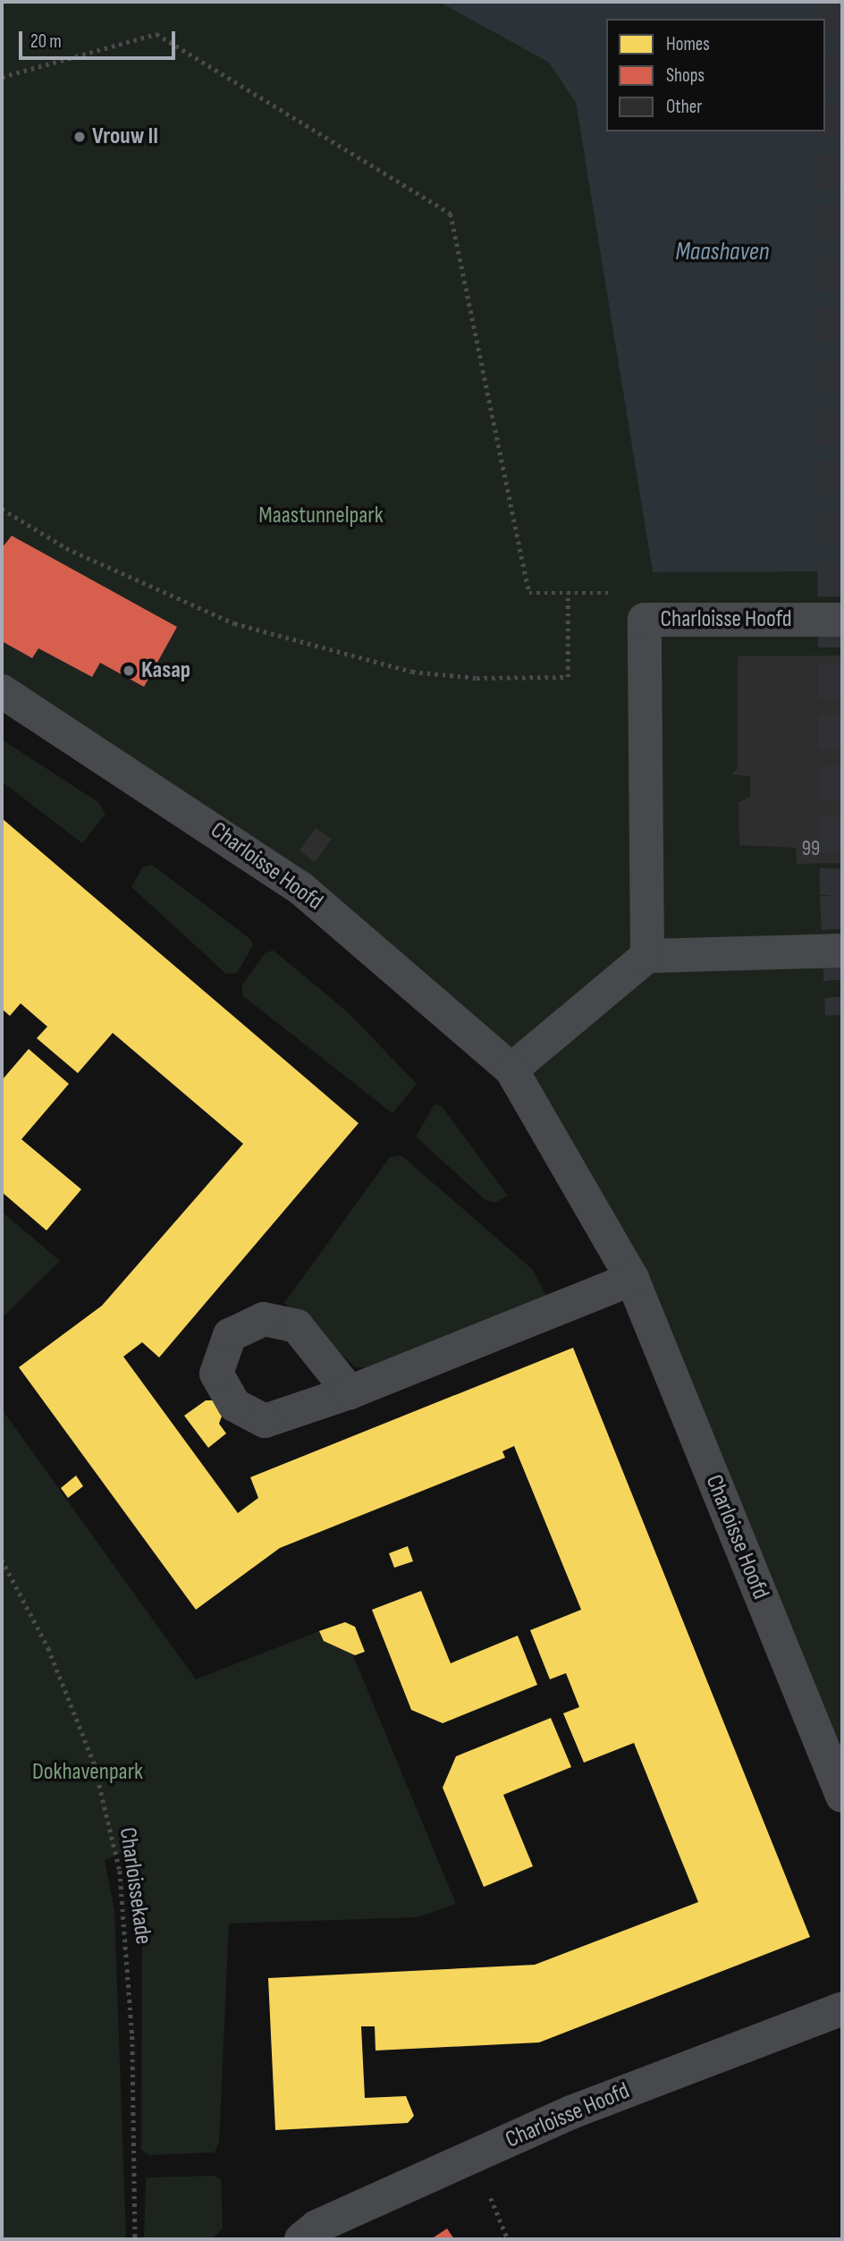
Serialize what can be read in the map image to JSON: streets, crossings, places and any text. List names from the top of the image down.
{
  "streets": {
    "street": ["Charloisse Hoofd"],
    "path": ["Charloissekade"]
  },
  "water": ["Maashaven"],
  "parks": ["Maastunnelpark", "Dokhavenpark"],
  "places": ["Vrouw II", "Kasap"],
  "house_numbers": ["99"],
  "legend": ["Homes", "Shops", "Other"],
  "scale_bar": "20 m"
}
